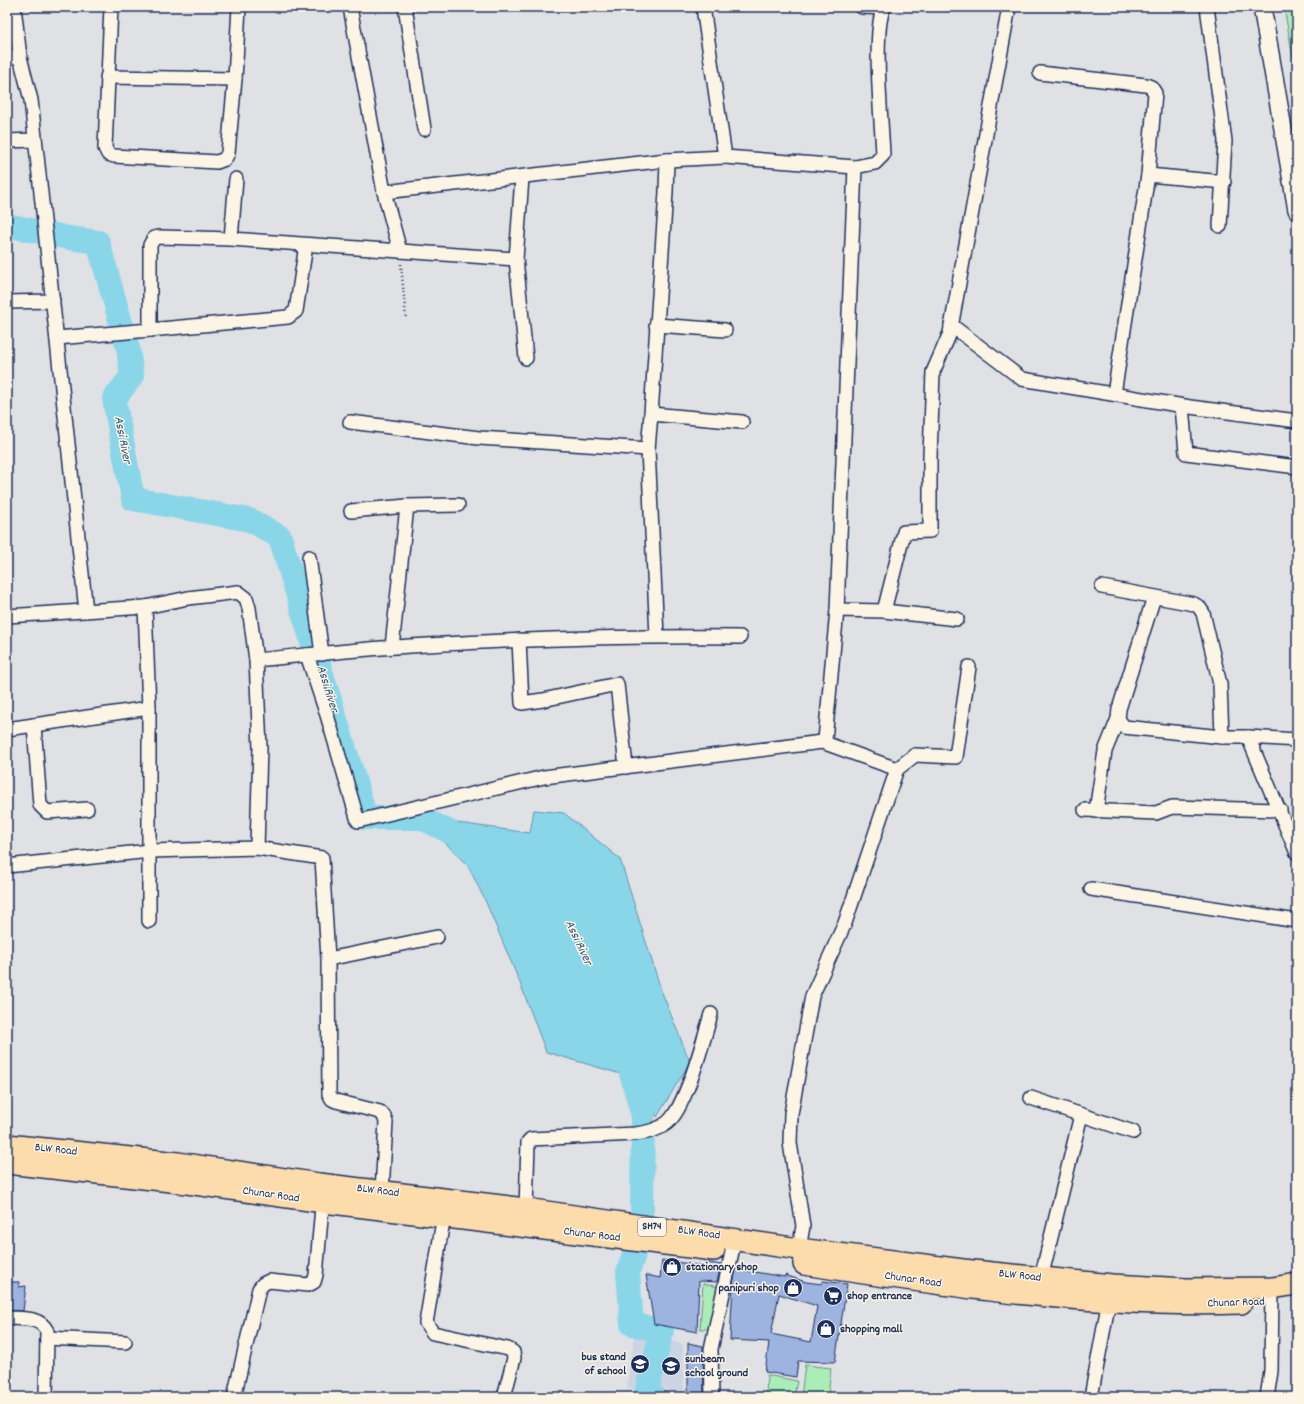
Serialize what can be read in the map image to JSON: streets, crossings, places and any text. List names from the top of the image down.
{
  "streets": {
    "main road": ["BLW Road", "Chunar Road", "SH74"]
  },
  "crossings": [
    ["BLW Road", "Chunar Road"]
  ],
  "water": ["Assi River"],
  "places": {
    "shop": ["stationary shop", "panipuri shop", "shopping mall"],
    "supermarket": ["shop entrance"],
    "school or university": ["bus stand of school", "sunbeam school ground"]
  }
}
